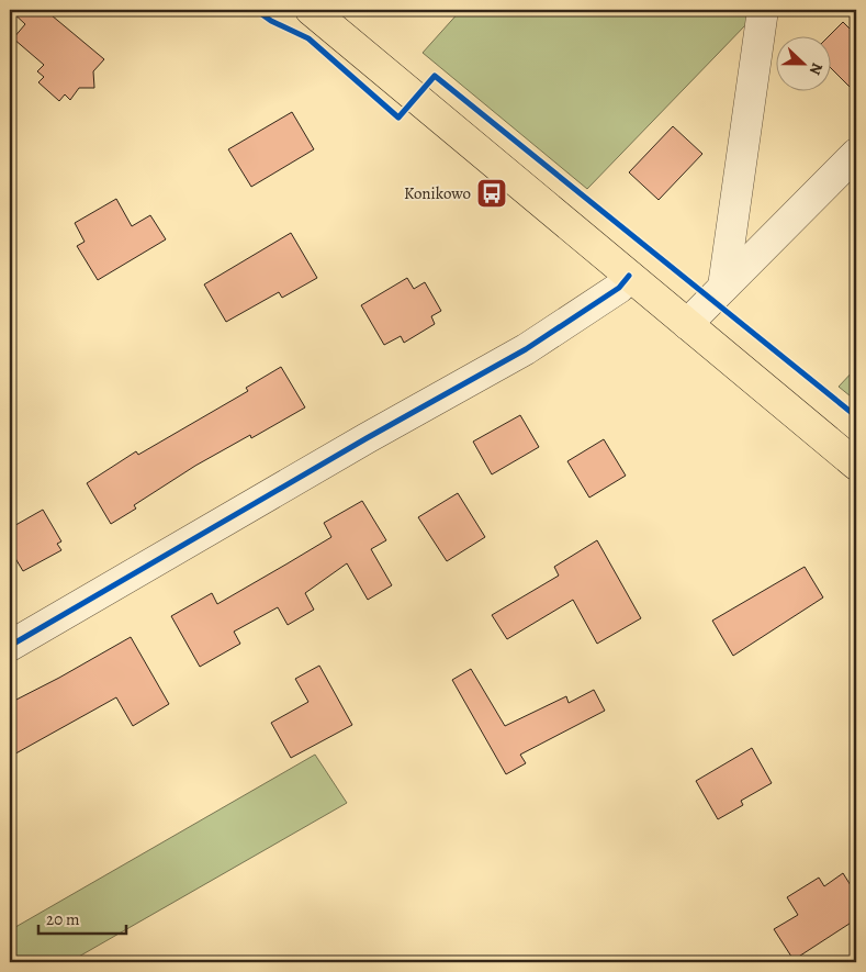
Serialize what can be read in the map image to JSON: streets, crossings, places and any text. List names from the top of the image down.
{
  "places": {
    "bus stop": ["Konikowo"]
  },
  "scale_bar": "20 m",
  "north": "right"
}
